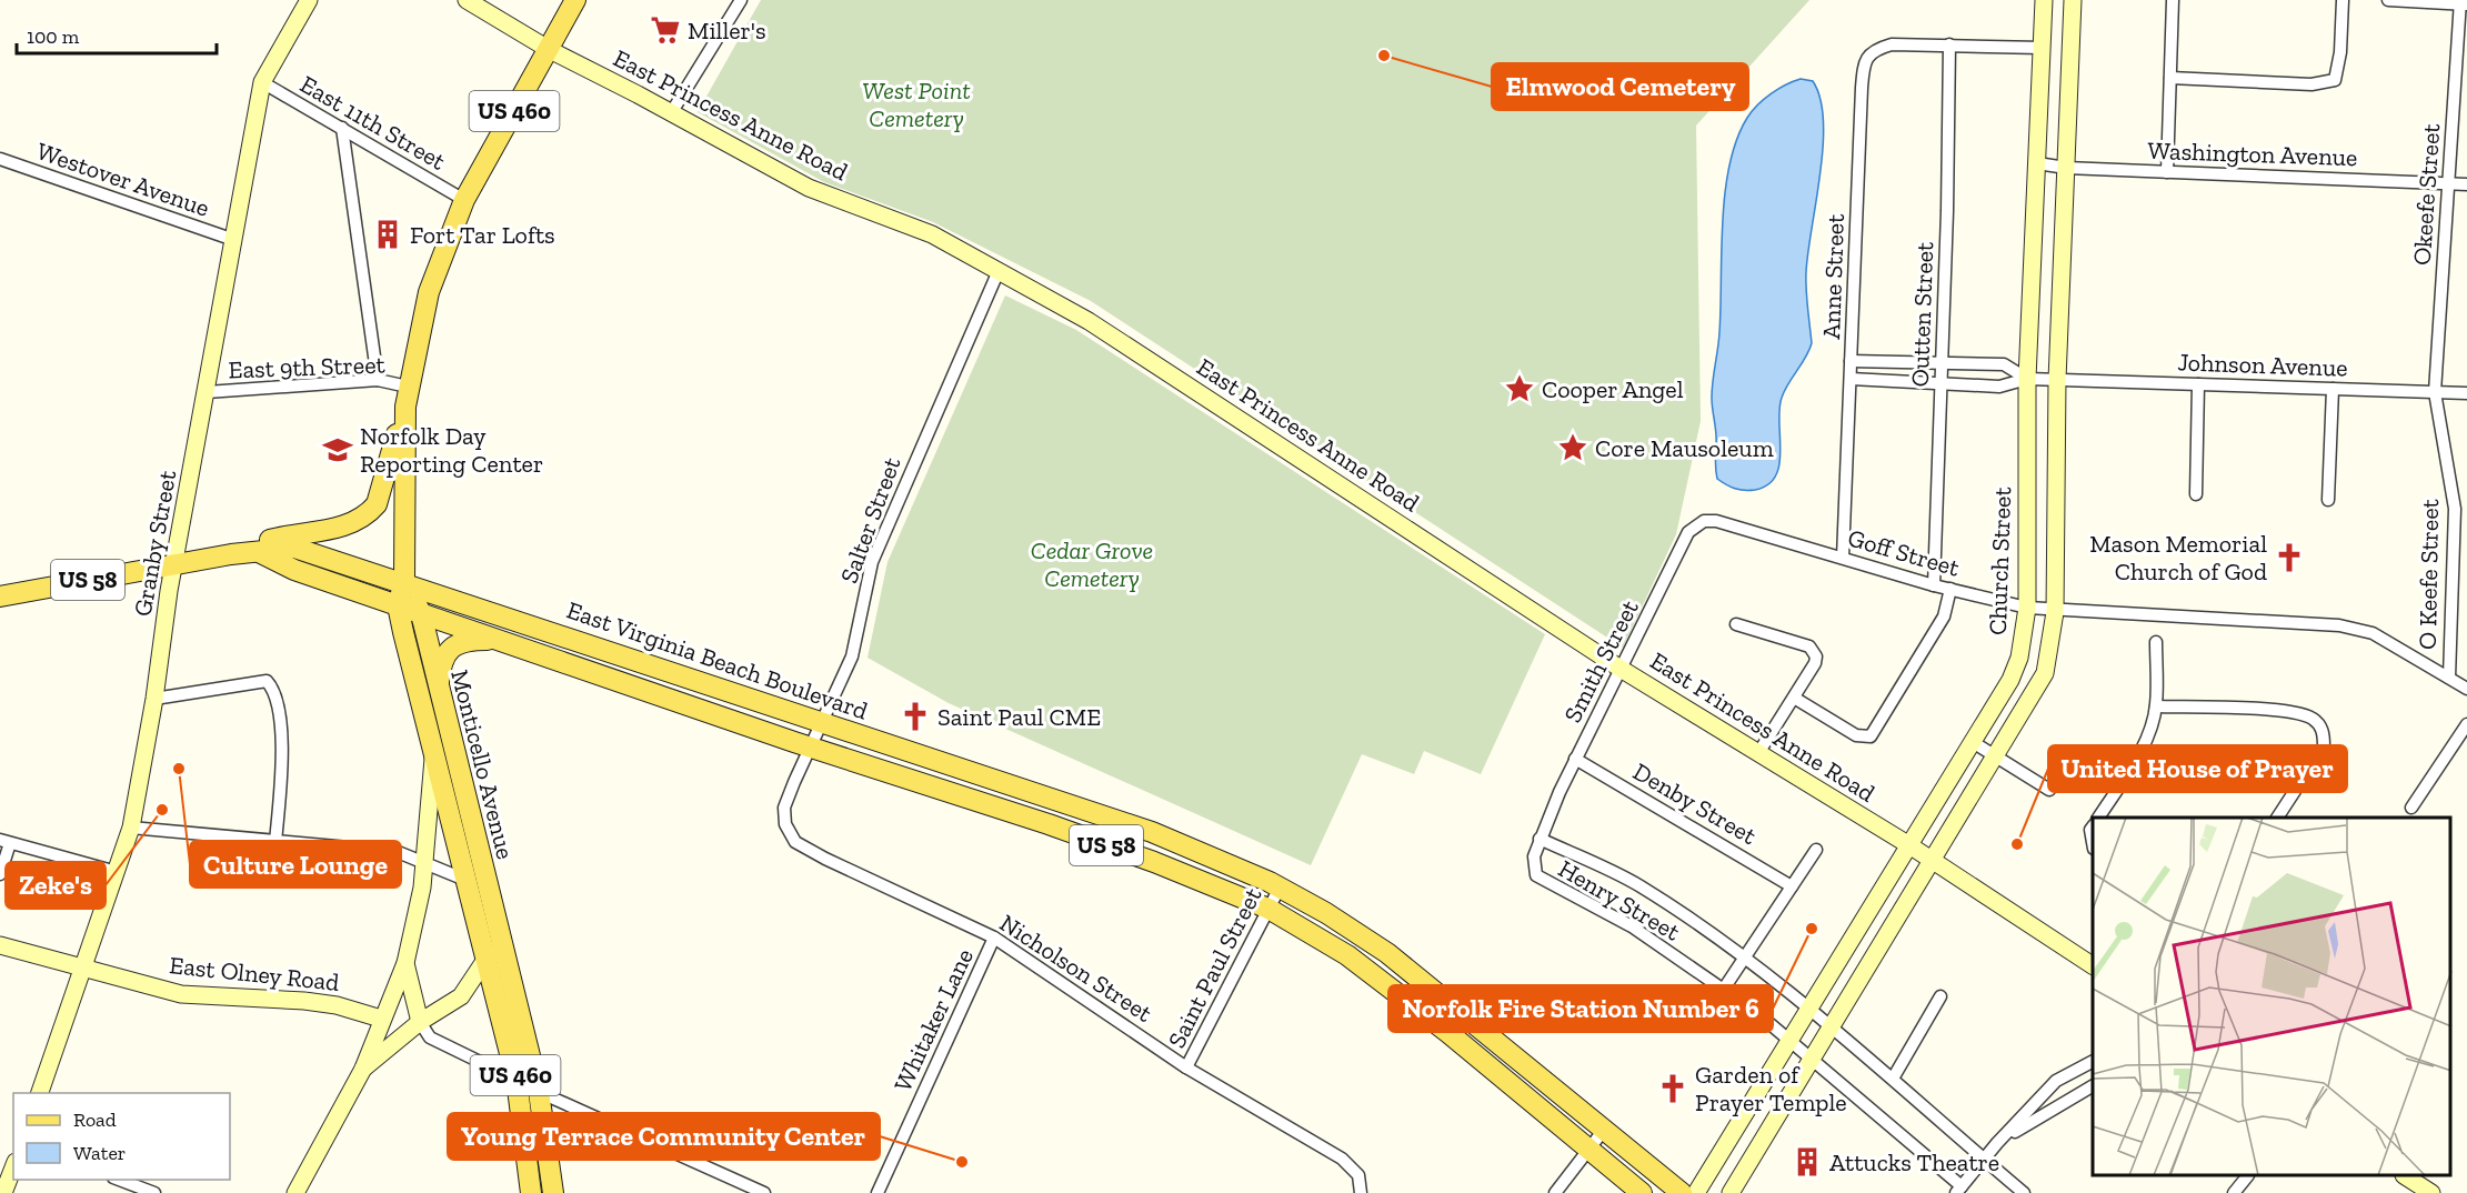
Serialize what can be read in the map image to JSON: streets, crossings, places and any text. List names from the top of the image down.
{
  "streets": {
    "main road": [
      "US 460",
      "East Princess Anne Road",
      "Granby Street",
      "Church Street",
      "US 58",
      "East Virginia Beach Boulevard",
      "Monticello Avenue",
      "East Olney Road"
    ],
    "street": [
      "East 11th Street",
      "Washington Avenue",
      "Westover Avenue",
      "Okeefe Street",
      "Anne Street",
      "Outten Street",
      "Johnson Avenue",
      "East 9th Street",
      "Salter Street",
      "Goff Street",
      "O Keefe Street",
      "Smith Street",
      "Denby Street",
      "Henry Street",
      "Nicholson Street",
      "Saint Paul Street",
      "Whitaker Lane"
    ]
  },
  "crossings": [
    ["US 460", "Monticello Avenue"],
    ["East Princess Anne Road", "Salter Street"],
    ["East Princess Anne Road", "Church Street"],
    ["East Princess Anne Road", "Smith Street"],
    ["East Princess Anne Road", "Monticello Avenue"],
    ["East 11th Street", "Granby Street"],
    ["East 11th Street", "Monticello Avenue"],
    ["Washington Avenue", "Okeefe Street"],
    ["Washington Avenue", "Church Street"],
    ["Westover Avenue", "Granby Street"],
    ["Okeefe Street", "Johnson Avenue"],
    ["Okeefe Street", "O Keefe Street"],
    ["Anne Street", "Outten Street"],
    ["Anne Street", "Goff Street"],
    ["Anne Street", "Church Street"],
    ["Outten Street", "Goff Street"],
    ["Johnson Avenue", "Church Street"],
    ["Johnson Avenue", "O Keefe Street"],
    ["East 9th Street", "Granby Street"],
    ["East 9th Street", "Monticello Avenue"],
    ["Salter Street", "East Virginia Beach Boulevard"],
    ["Salter Street", "Nicholson Street"],
    ["Granby Street", "US 58"],
    ["Granby Street", "East Virginia Beach Boulevard"],
    ["Granby Street", "East Olney Road"],
    ["Goff Street", "Church Street"],
    ["Goff Street", "O Keefe Street"],
    ["Goff Street", "Smith Street"],
    ["Church Street", "Henry Street"],
    ["US 58", "East Virginia Beach Boulevard"],
    ["East Virginia Beach Boulevard", "Monticello Avenue"],
    ["East Virginia Beach Boulevard", "Saint Paul Street"],
    ["Smith Street", "Denby Street"],
    ["Smith Street", "Henry Street"],
    ["Monticello Avenue", "East Olney Road"],
    ["Nicholson Street", "Saint Paul Street"],
    ["Nicholson Street", "Whitaker Lane"]
  ],
  "parks": ["West Point Cemetery", "Cedar Grove Cemetery"],
  "places": {
    "supermarket": ["Miller's"],
    "other": [
      "Elmwood Cemetery",
      "Culture Lounge",
      "Zeke's",
      "United House of Prayer",
      "Norfolk Fire Station Number 6",
      "Young Terrace Community Center"
    ],
    "building": ["Fort Tar Lofts", "Attucks Theatre"],
    "place": ["Cooper Angel", "Core Mausoleum"],
    "school or university": ["Norfolk Day Reporting Center"],
    "church": ["Mason Memorial Church of God", "Saint Paul CME", "Garden of Prayer Temple"]
  },
  "legend": ["Road", "Water"],
  "scale_bar": "100 m"
}
